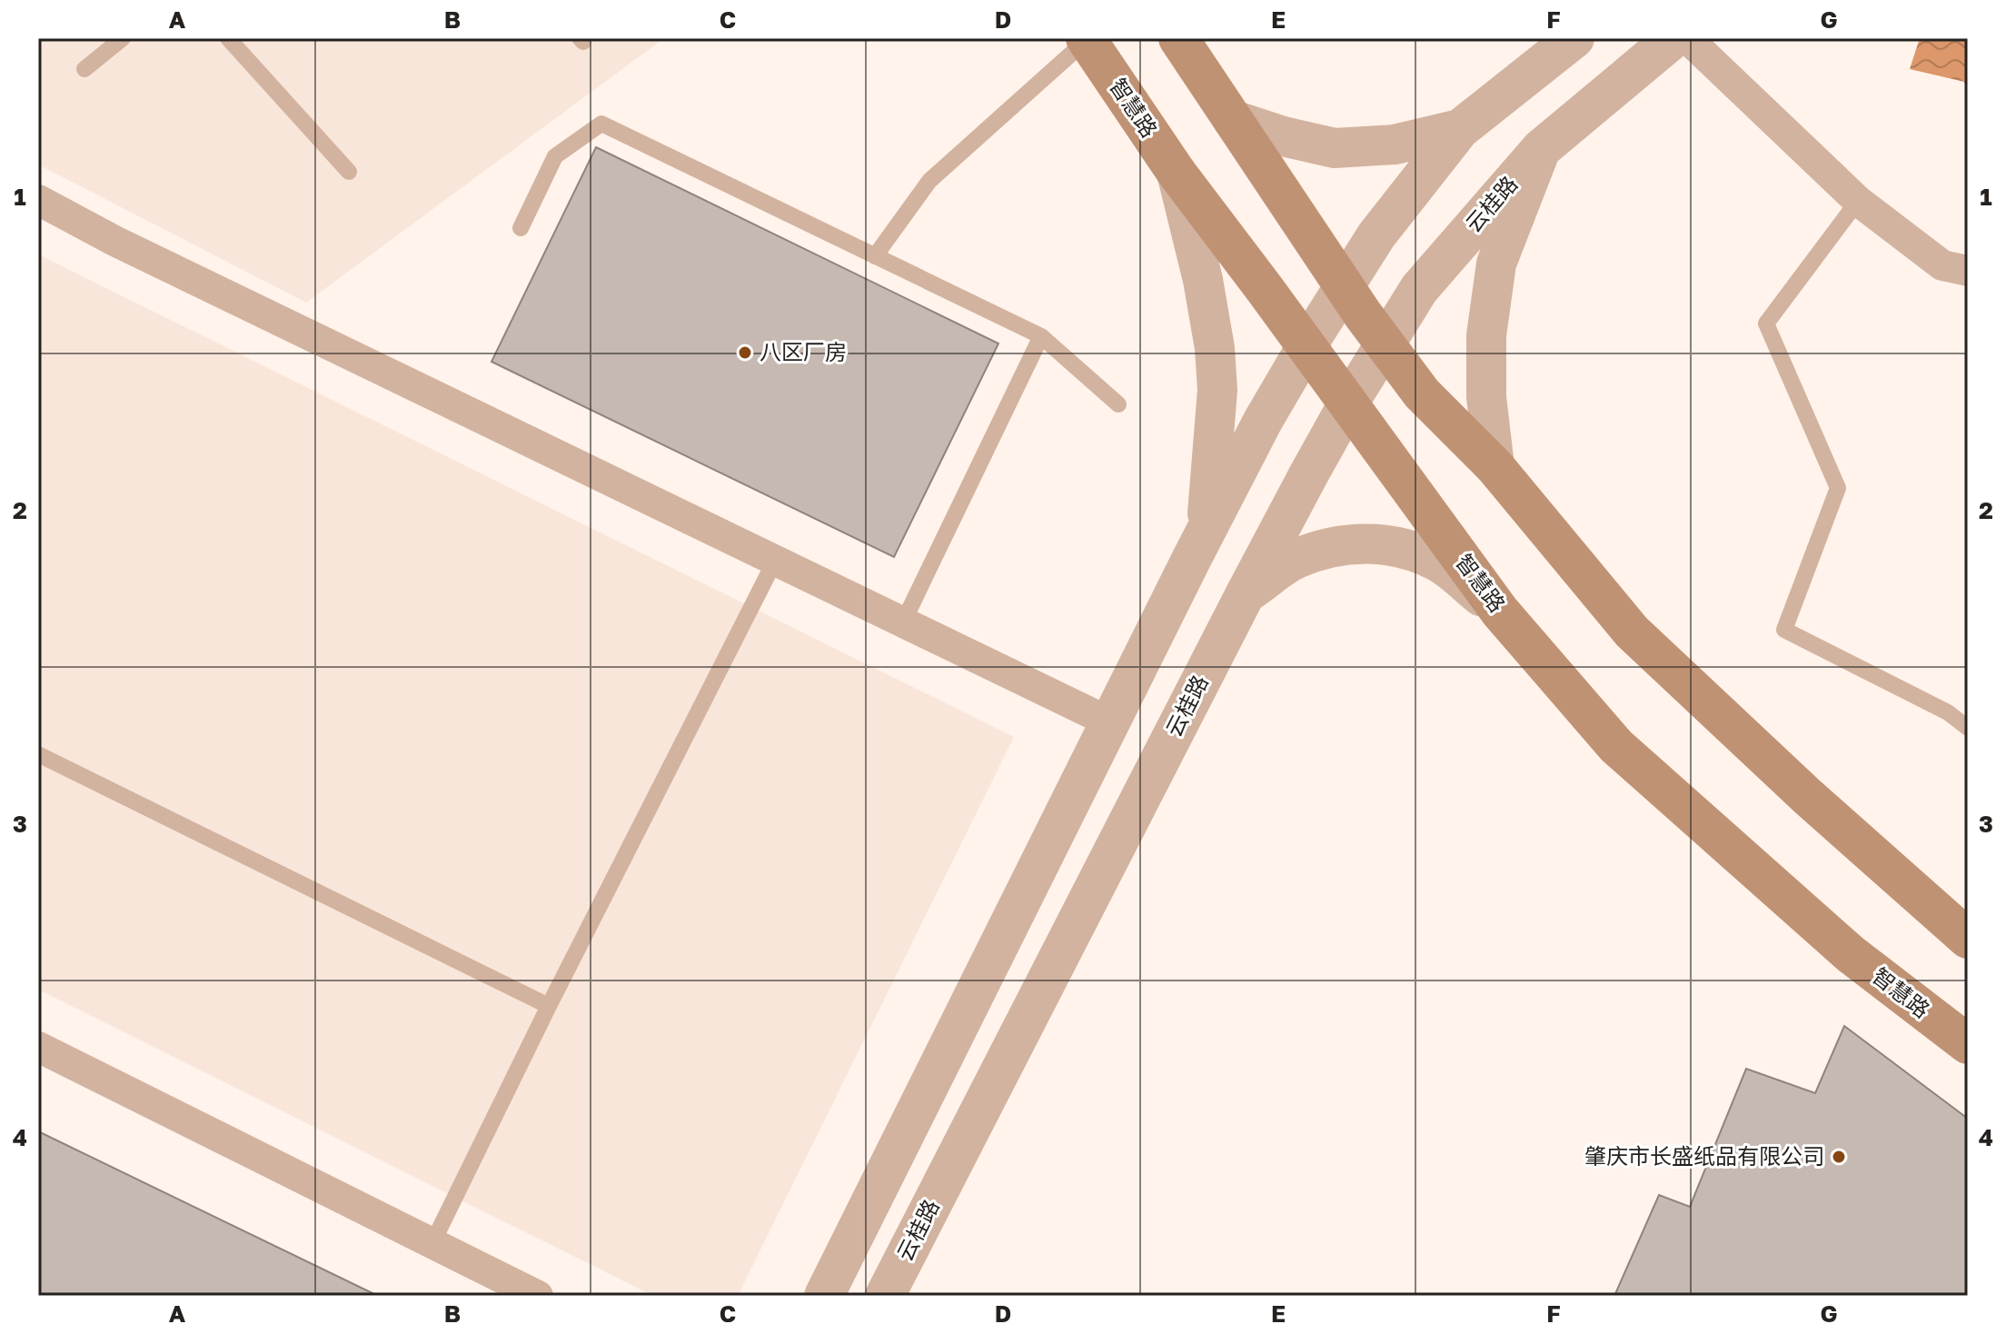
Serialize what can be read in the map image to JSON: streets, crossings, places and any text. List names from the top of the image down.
{
  "streets": {
    "main road": ["智慧路"],
    "street": ["云桂路"]
  },
  "crossings": [
    ["智慧路", "云桂路"]
  ],
  "places": ["八区厂房", "肇庆市长盛纸品有限公司"],
  "grid": {
    "columns": [
      "A",
      "B",
      "C",
      "D",
      "E",
      "F",
      "G"
    ],
    "rows": [
      "1",
      "2",
      "3",
      "4"
    ]
  }
}
